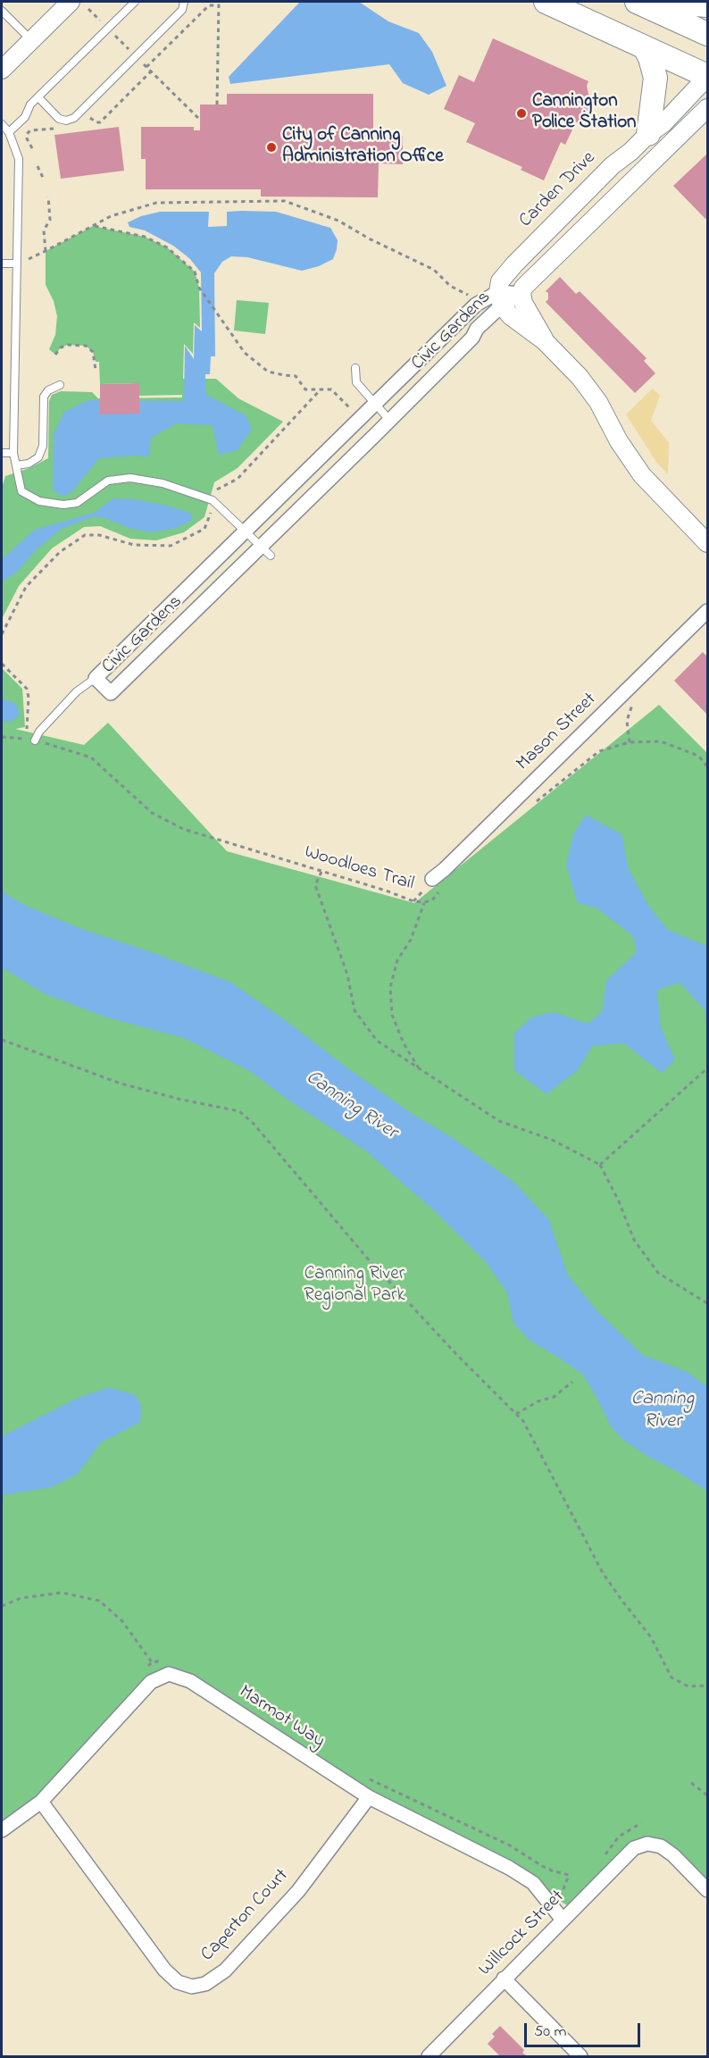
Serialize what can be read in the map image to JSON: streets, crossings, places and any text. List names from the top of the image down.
{
  "streets": {
    "street": [
      "Carden Drive",
      "Civic Gardens",
      "Mason Street",
      "Marmot Way",
      "Caperton Court",
      "Willcock Street"
    ],
    "path": ["Woodloes Trail"]
  },
  "crossings": [
    ["Carden Drive", "Civic Gardens"],
    ["Marmot Way", "Caperton Court"],
    ["Marmot Way", "Willcock Street"]
  ],
  "water": ["Canning River"],
  "parks": ["Canning River Regional Park"],
  "places": ["Cannington Police Station", "City of Canning Administration Office"],
  "scale_bar": "50 m"
}
